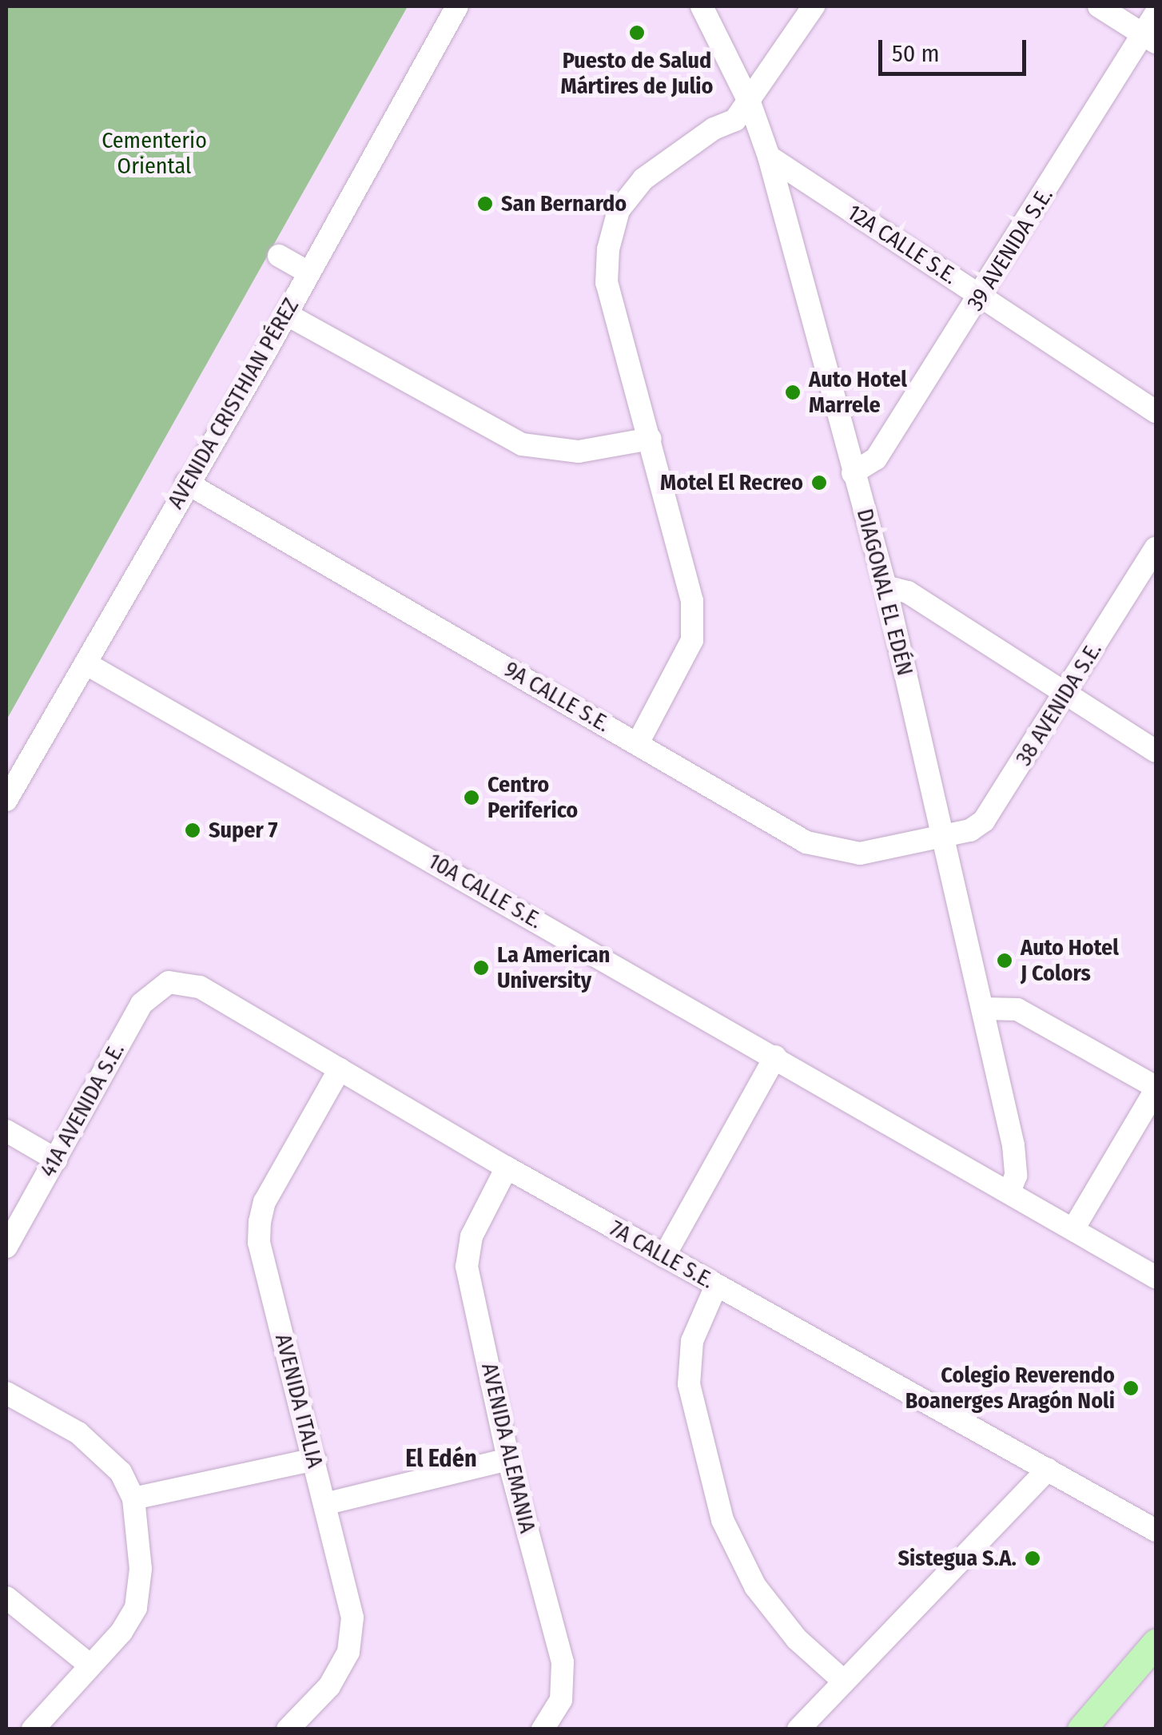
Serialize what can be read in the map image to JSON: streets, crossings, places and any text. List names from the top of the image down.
{
  "streets": {
    "street": [
      "12A CALLE S.E.",
      "39 AVENIDA S.E.",
      "AVENIDA CRISTHIAN PÉREZ",
      "DIAGONAL EL EDÉN",
      "9A CALLE S.E.",
      "38 AVENIDA S.E.",
      "10A CALLE S.E.",
      "41A AVENIDA S.E.",
      "7A CALLE S.E.",
      "AVENIDA ITALIA",
      "AVENIDA ALEMANIA"
    ]
  },
  "crossings": [
    ["12A CALLE S.E.", "39 AVENIDA S.E."],
    ["12A CALLE S.E.", "DIAGONAL EL EDÉN"],
    ["39 AVENIDA S.E.", "DIAGONAL EL EDÉN"],
    ["AVENIDA CRISTHIAN PÉREZ", "9A CALLE S.E."],
    ["AVENIDA CRISTHIAN PÉREZ", "10A CALLE S.E."],
    ["DIAGONAL EL EDÉN", "9A CALLE S.E."],
    ["DIAGONAL EL EDÉN", "38 AVENIDA S.E."],
    ["DIAGONAL EL EDÉN", "10A CALLE S.E."],
    ["9A CALLE S.E.", "38 AVENIDA S.E."],
    ["41A AVENIDA S.E.", "7A CALLE S.E."],
    ["7A CALLE S.E.", "AVENIDA ITALIA"],
    ["7A CALLE S.E.", "AVENIDA ALEMANIA"]
  ],
  "districts": ["El Edén"],
  "parks": ["Cementerio Oriental"],
  "places": [
    "Puesto de Salud Mártires de Julio",
    "San Bernardo",
    "Auto Hotel Marrele",
    "Motel El Recreo",
    "Centro Periferico",
    "Super 7",
    "Auto Hotel J Colors",
    "La American University",
    "Colegio Reverendo Boanerges Aragón Noli",
    "Sistegua S.A."
  ],
  "scale_bar": "50 m"
}
